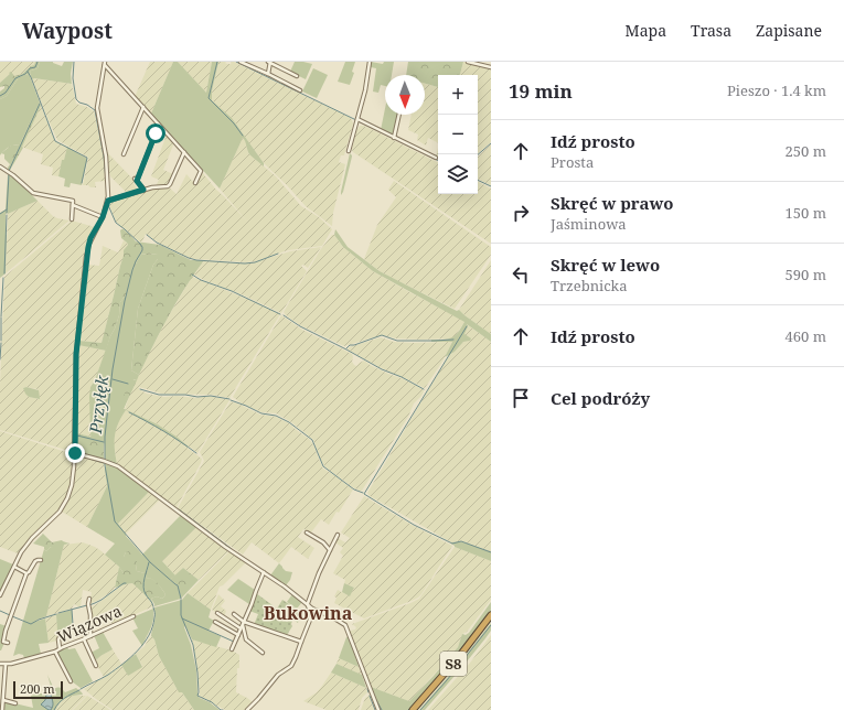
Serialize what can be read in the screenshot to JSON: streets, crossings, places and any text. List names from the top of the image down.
{
  "streets": {
    "highway": ["S8"],
    "street": ["Wiązowa"]
  },
  "districts": ["Bukowina"],
  "water": ["Przyłęk"],
  "scale_bar": "200 m",
  "north": "bottom",
  "page": {
    "header": "Waypost",
    "nav": ["Mapa", "Trasa", "Zapisane"],
    "heading": ["19 min", "Pieszo · 1.4 km"],
    "map_buttons": ["+", "−"],
    "list": [
      ["Idź prosto", "Prosta", "250 m"],
      ["Skręć w prawo", "Jaśminowa", "150 m"],
      ["Skręć w lewo", "Trzebnicka", "590 m"],
      ["Idź prosto", "460 m"],
      "Cel podróży"
    ],
    "scale": "200 m"
  }
}
